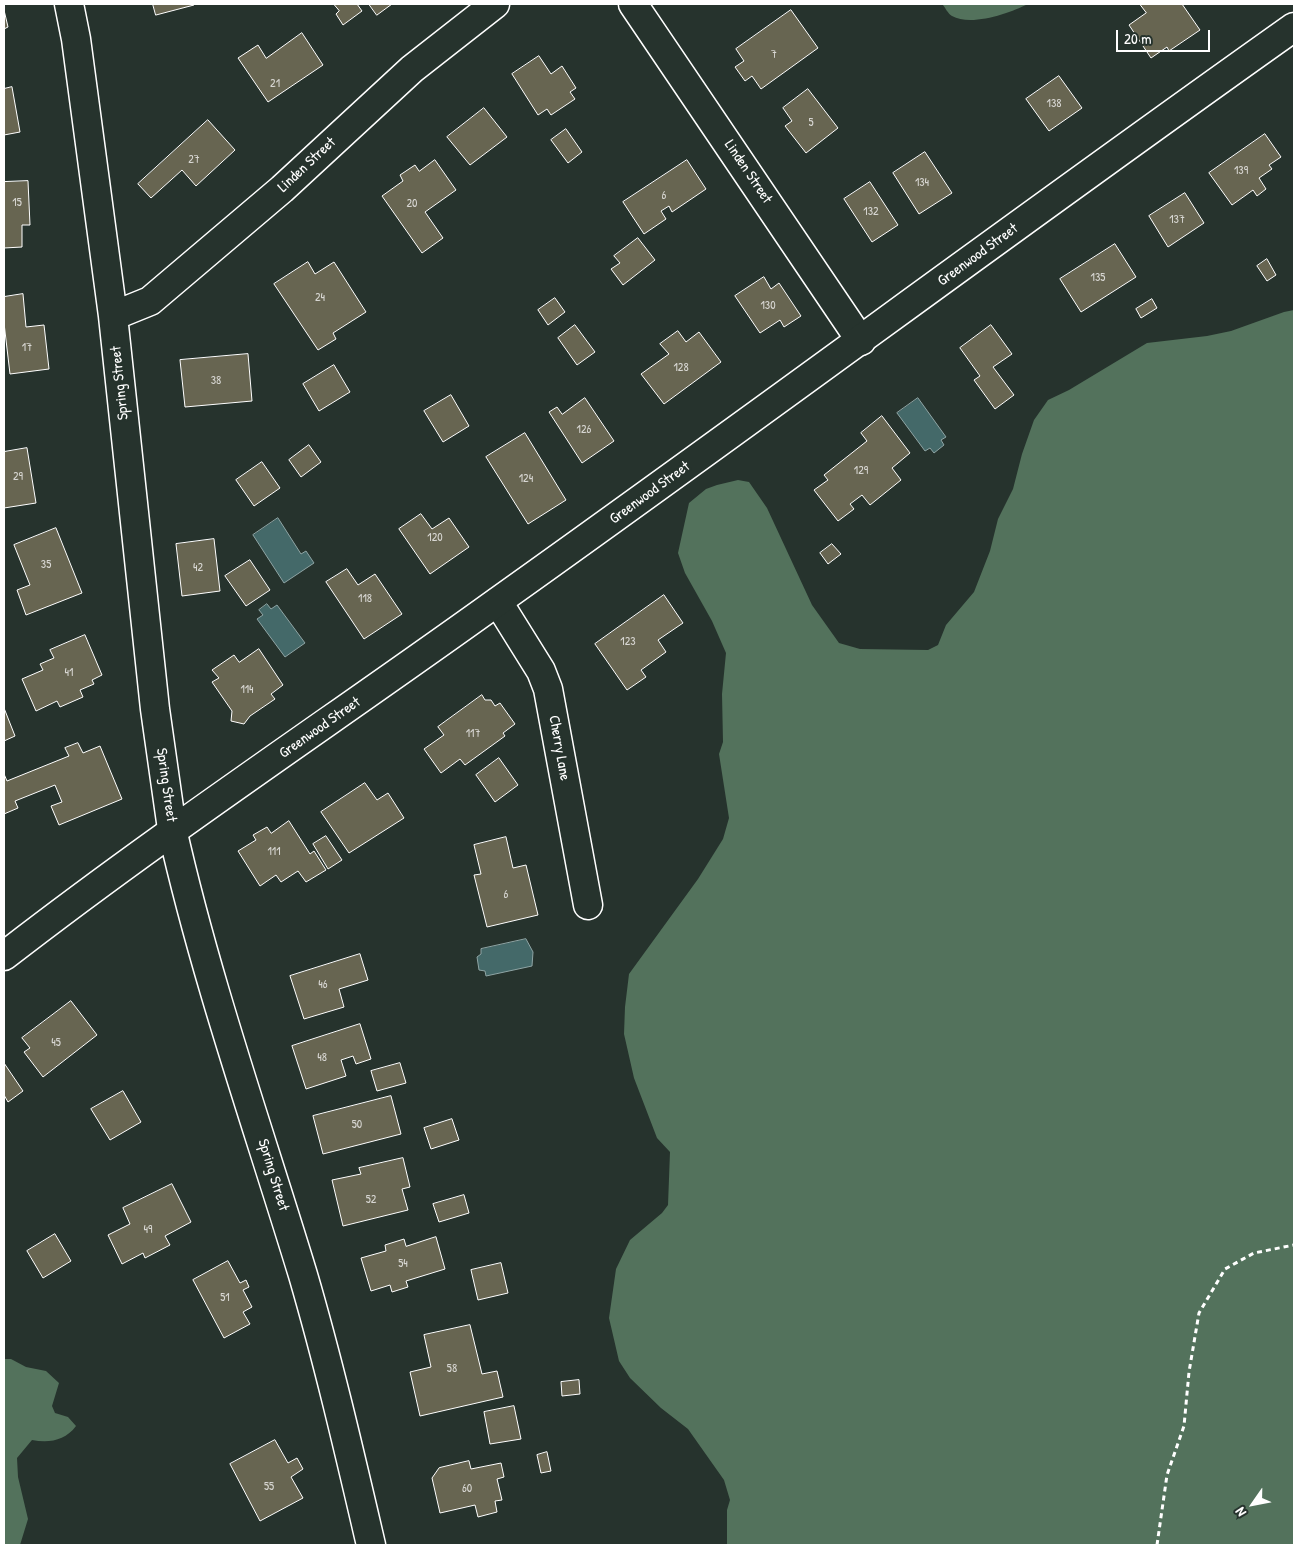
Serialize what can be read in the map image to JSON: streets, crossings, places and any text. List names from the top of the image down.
{
  "streets": {
    "street": [
      "Linden Street",
      "Greenwood Street",
      "Spring Street",
      "Cherry Lane"
    ]
  },
  "crossings": [
    ["Linden Street", "Greenwood Street"],
    ["Linden Street", "Spring Street"],
    ["Greenwood Street", "Spring Street"],
    ["Greenwood Street", "Cherry Lane"]
  ],
  "house_numbers": [
    "7",
    "21",
    "138",
    "5",
    "27",
    "139",
    "134",
    "6",
    "15",
    "20",
    "132",
    "137",
    "135",
    "24",
    "130",
    "17",
    "128",
    "38",
    "126",
    "129",
    "29",
    "124",
    "120",
    "35",
    "42",
    "118",
    "123",
    "41",
    "114",
    "117",
    "111",
    "6",
    "46",
    "45",
    "48",
    "50",
    "52",
    "49",
    "54",
    "51",
    "58",
    "55",
    "60"
  ],
  "scale_bar": "20 m",
  "north": "bottom left"
}
